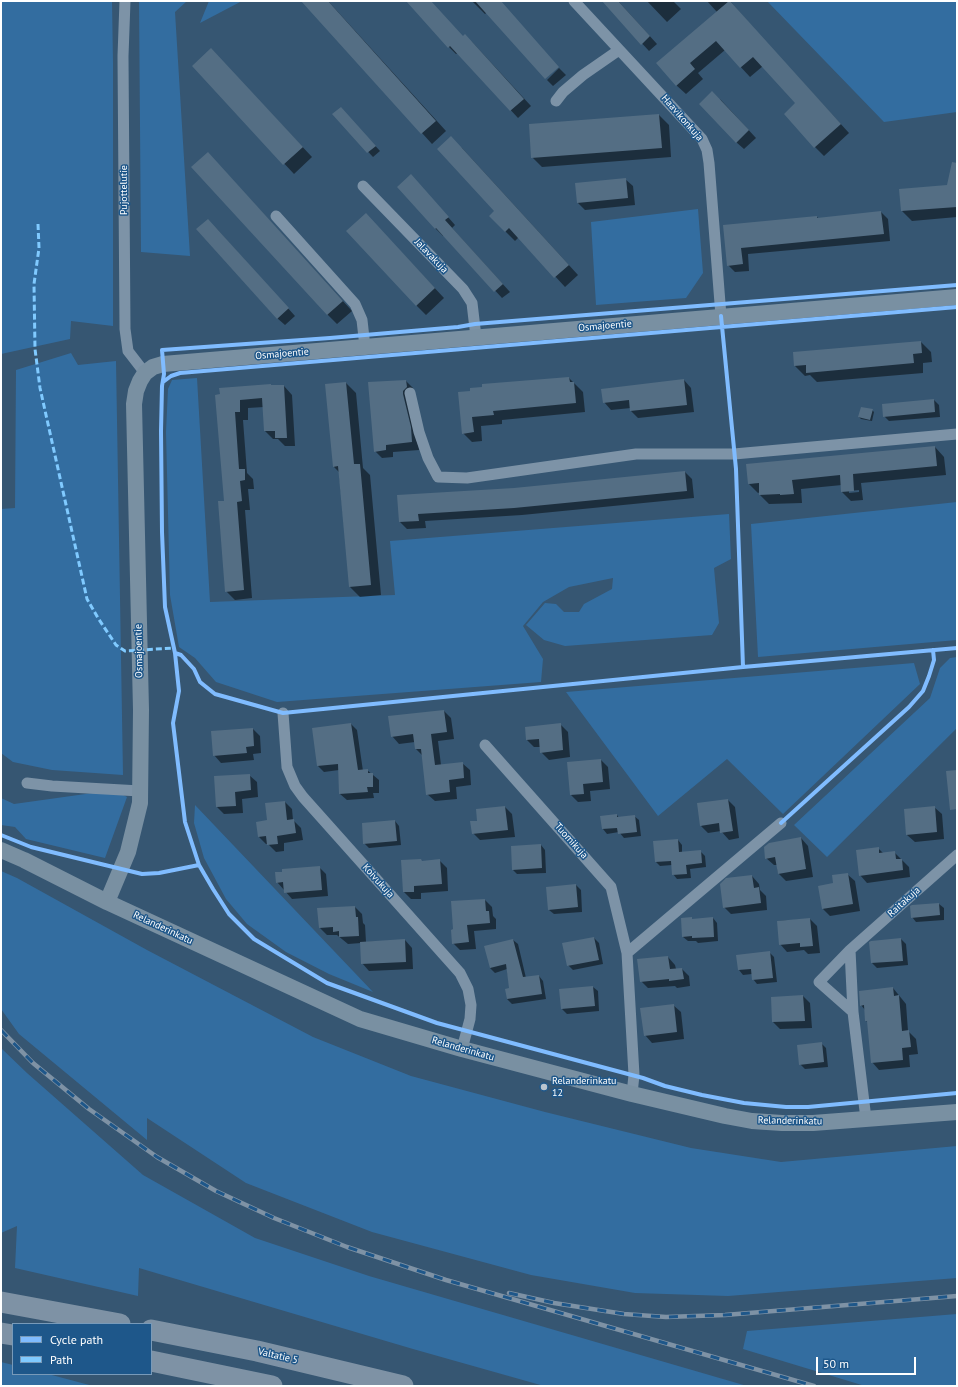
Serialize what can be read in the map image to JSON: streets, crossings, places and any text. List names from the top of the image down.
{
  "streets": {
    "highway": ["Valtatie 5"],
    "street": [
      "Haavikonkuja",
      "Pujottelutie",
      "Jalavakuja",
      "Osmajoentie",
      "Tuomikuja",
      "Koivukuja",
      "Raitakuja",
      "Relanderinkatu"
    ]
  },
  "crossings": [
    ["Haavikonkuja", "Osmajoentie"],
    ["Pujottelutie", "Osmajoentie"],
    ["Jalavakuja", "Osmajoentie"],
    ["Osmajoentie", "Relanderinkatu"],
    ["Tuomikuja", "Relanderinkatu"],
    ["Koivukuja", "Relanderinkatu"]
  ],
  "places": ["Relanderinkatu 12"],
  "legend": ["Cycle path", "Path"],
  "scale_bar": "50 m"
}
